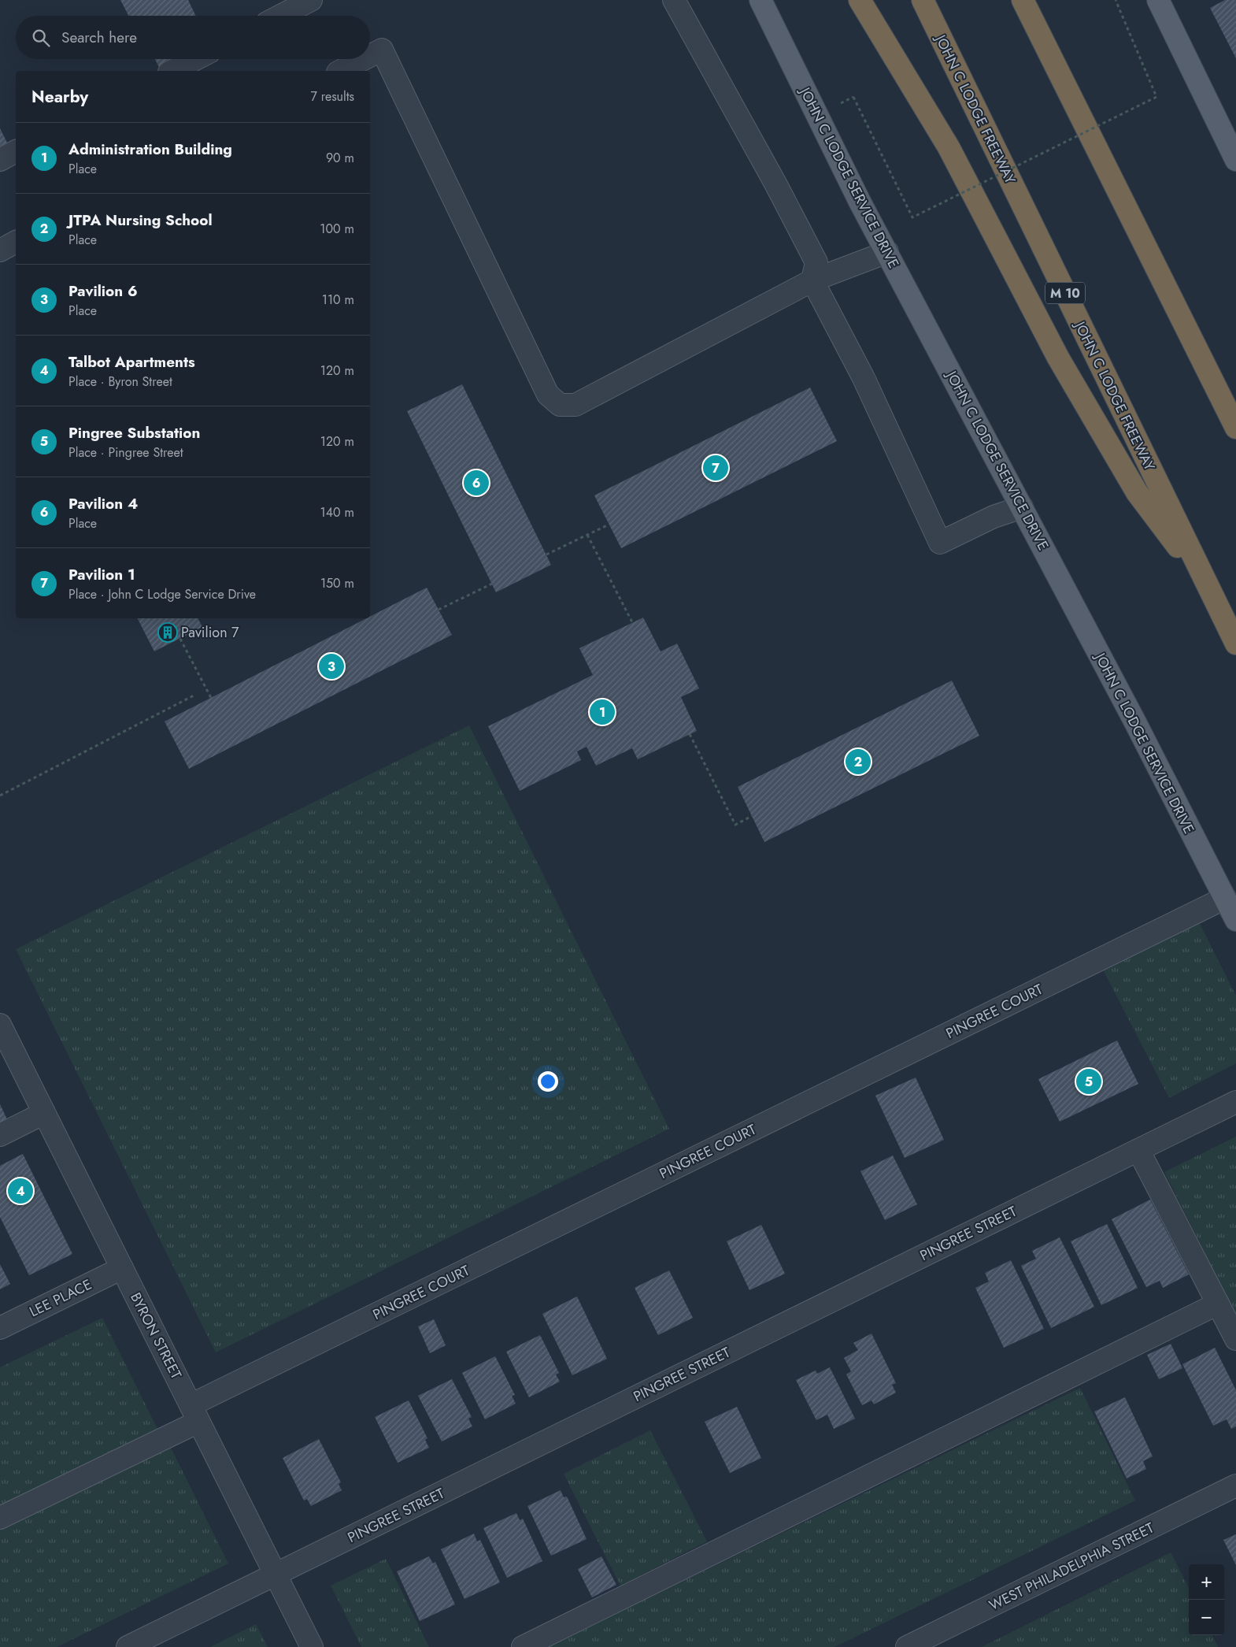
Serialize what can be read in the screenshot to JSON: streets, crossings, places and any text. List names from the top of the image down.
{
  "streets": {
    "highway": ["JOHN C LODGE FREEWAY", "M 10"],
    "main road": ["JOHN C LODGE SERVICE DRIVE"],
    "street": [
      "PINGREE COURT",
      "PINGREE STREET",
      "LEE PLACE",
      "BYRON STREET",
      "WEST PHILADELPHIA STREET"
    ]
  },
  "crossings": [
    ["JOHN C LODGE SERVICE DRIVE", "PINGREE COURT"],
    ["PINGREE COURT", "BYRON STREET"],
    ["PINGREE STREET", "BYRON STREET"],
    ["LEE PLACE", "BYRON STREET"]
  ],
  "places": {
    "building": ["Pavilion 7"]
  },
  "page": {
    "search": "Search here",
    "heading": ["Nearby", "7 results"],
    "list": [
      {
        "mark": "1",
        "name": "Administration Building",
        "note": "Place",
        "value": "90 m"
      },
      {
        "mark": "2",
        "name": "JTPA Nursing School",
        "note": "Place",
        "value": "100 m"
      },
      {
        "mark": "3",
        "name": "Pavilion 6",
        "note": "Place",
        "value": "110 m"
      },
      {
        "mark": "4",
        "name": "Talbot Apartments",
        "note": "Place · Byron Street",
        "value": "120 m"
      },
      {
        "mark": "5",
        "name": "Pingree Substation",
        "note": "Place · Pingree Street",
        "value": "120 m"
      },
      {
        "mark": "6",
        "name": "Pavilion 4",
        "note": "Place",
        "value": "140 m"
      },
      {
        "mark": "7",
        "name": "Pavilion 1",
        "note": "Place · John C Lodge Service Drive",
        "value": "150 m"
      }
    ],
    "pins": [
      "7",
      "6",
      "3",
      "1",
      "2",
      "5",
      "4"
    ],
    "map_buttons": ["+", "−"]
  }
}
